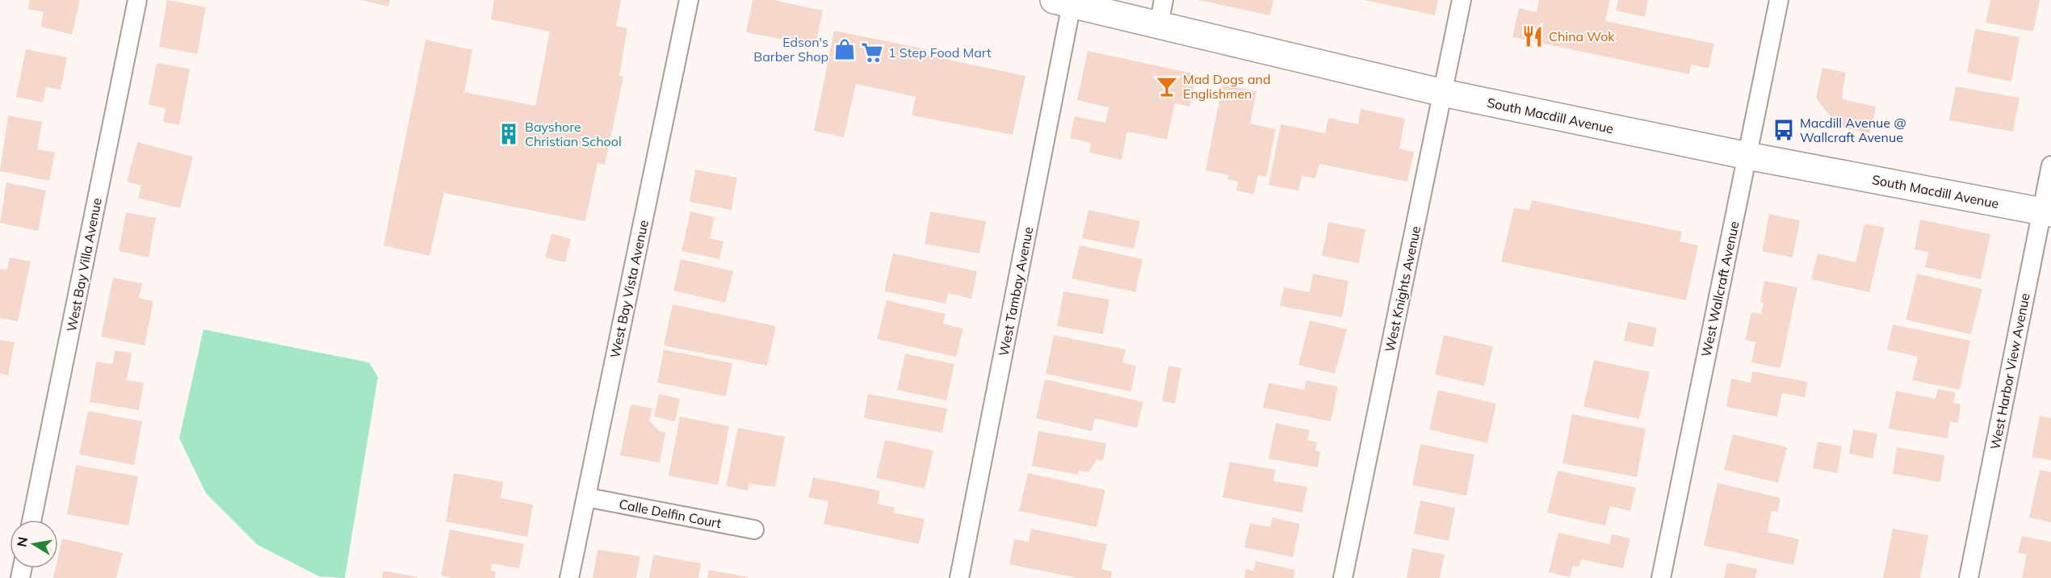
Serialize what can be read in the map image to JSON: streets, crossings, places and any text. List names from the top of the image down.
{
  "streets": {
    "street": [
      "South Macdill Avenue",
      "West Bay Villa Avenue",
      "West Bay Vista Avenue",
      "West Knights Avenue",
      "West Wallcraft Avenue",
      "West Tambay Avenue",
      "West Harbor View Avenue",
      "Calle Delfin Court"
    ]
  },
  "crossings": [
    ["South Macdill Avenue", "West Knights Avenue"],
    ["South Macdill Avenue", "West Wallcraft Avenue"],
    ["South Macdill Avenue", "West Tambay Avenue"],
    ["South Macdill Avenue", "West Harbor View Avenue"],
    ["West Bay Vista Avenue", "Calle Delfin Court"]
  ],
  "places": {
    "restaurant": ["China Wok"],
    "shop": ["Edson's Barber Shop"],
    "supermarket": ["1 Step Food Mart"],
    "bar": ["Mad Dogs and Englishmen"],
    "bus stop": ["Macdill Avenue @ Wallcraft Avenue"],
    "building": ["Bayshore Christian School"]
  },
  "north": "left"
}
